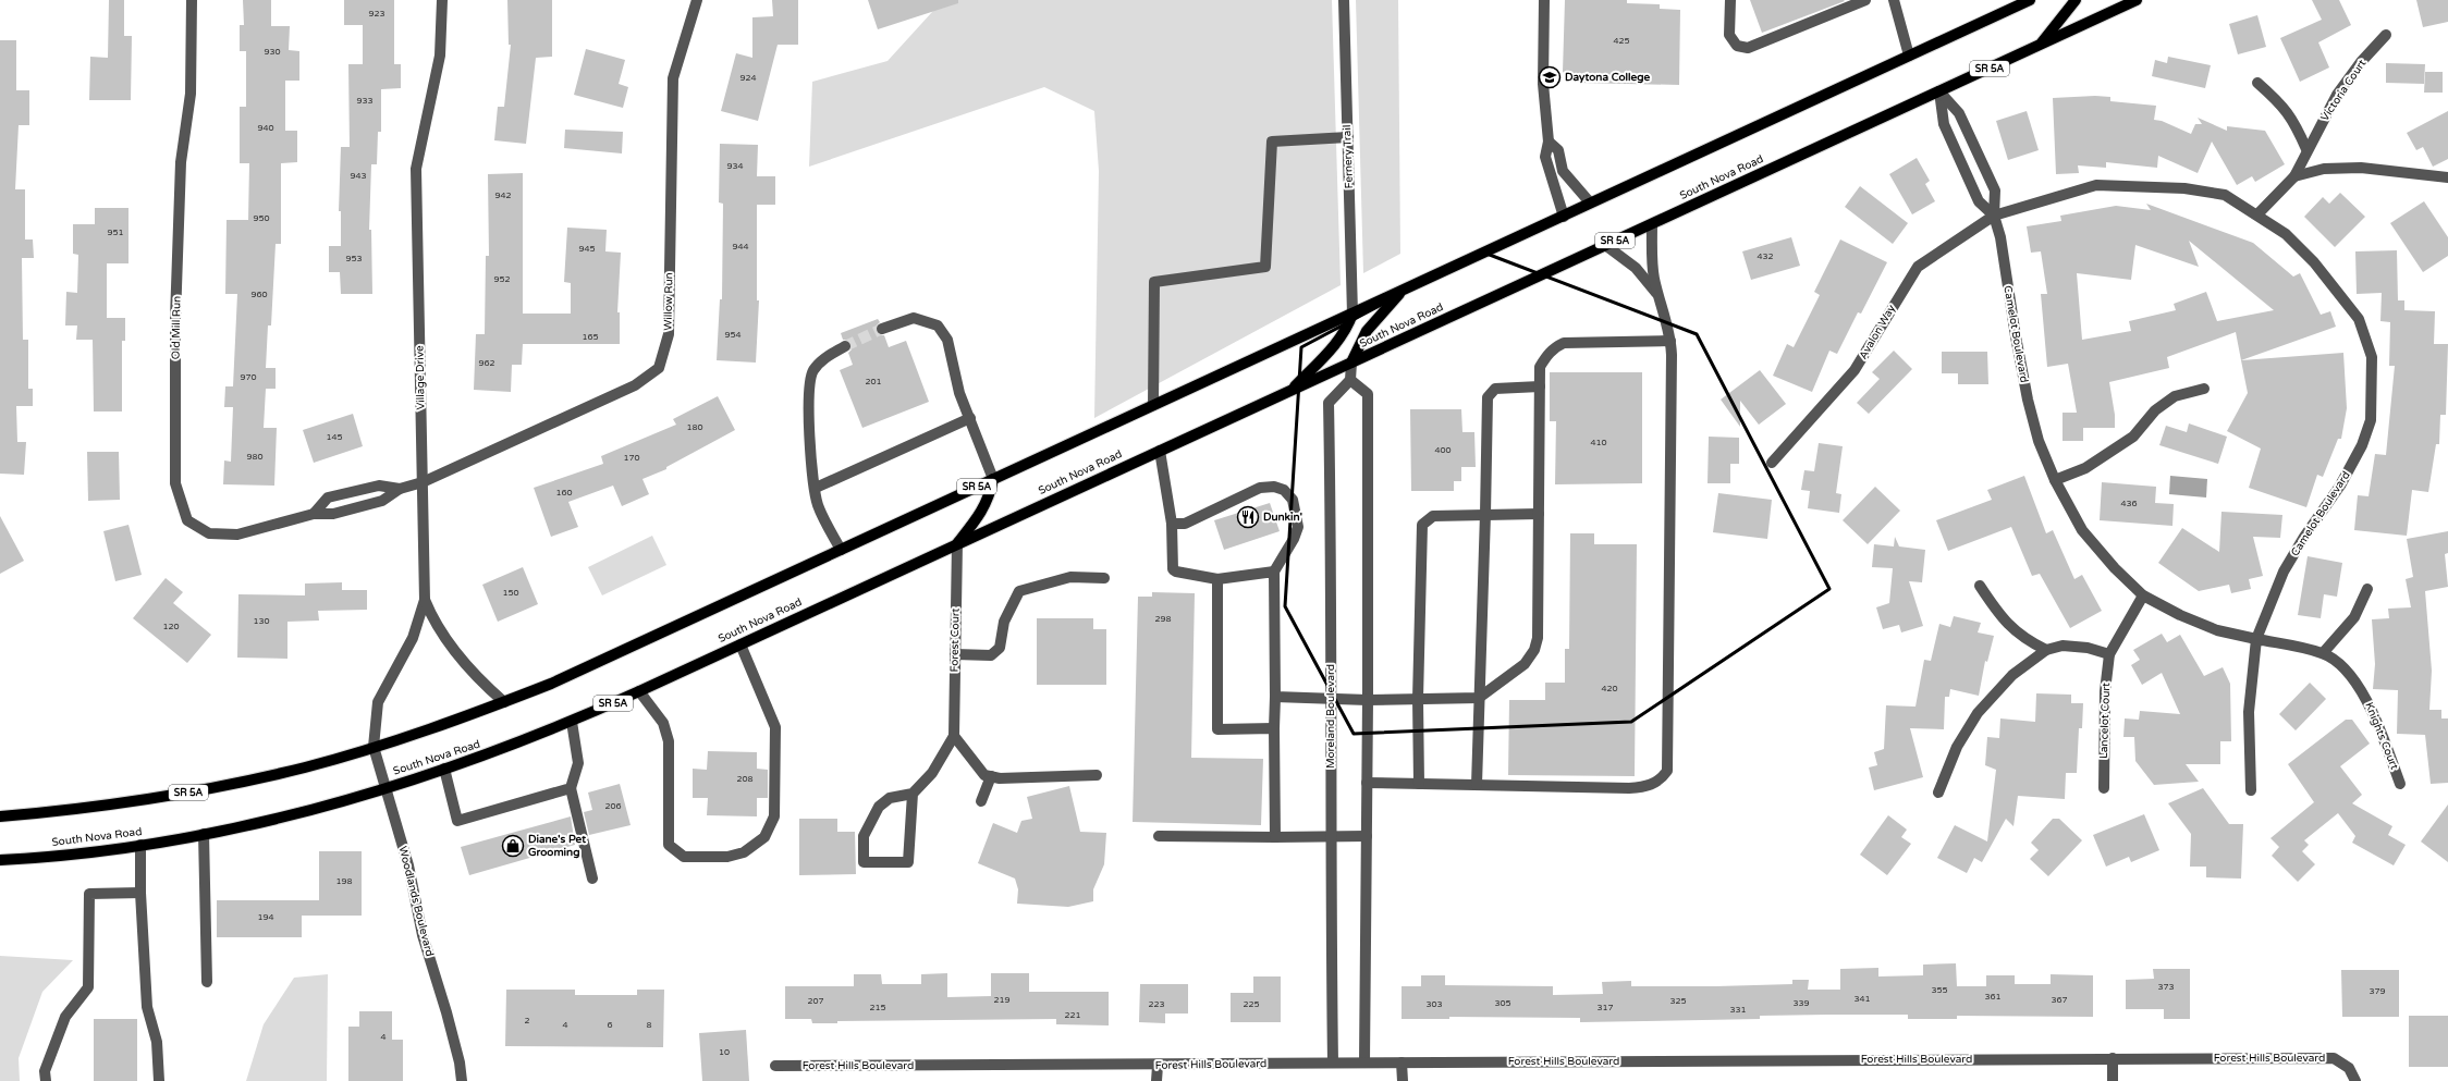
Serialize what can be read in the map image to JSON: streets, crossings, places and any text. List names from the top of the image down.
{
  "streets": {
    "main road": ["SR 5A", "South Nova Road"],
    "street": [
      "Victoria Court",
      "Fernery Trail",
      "Willow Run",
      "Old Mill Run",
      "Avalon Way",
      "Camelot Boulevard",
      "Village Drive",
      "Forest Court",
      "Moreland Boulevard",
      "Lancelot Court",
      "Knights Court",
      "Woodlands Boulevard",
      "Forest Hills Boulevard"
    ]
  },
  "crossings": [
    ["SR 5A", "Fernery Trail"],
    ["SR 5A", "Village Drive"],
    ["SR 5A", "Woodlands Boulevard"],
    ["Victoria Court", "Camelot Boulevard"],
    ["South Nova Road", "Camelot Boulevard"],
    ["South Nova Road", "Forest Court"],
    ["South Nova Road", "Woodlands Boulevard"],
    ["Willow Run", "Old Mill Run"],
    ["Willow Run", "Village Drive"],
    ["Old Mill Run", "Village Drive"],
    ["Avalon Way", "Camelot Boulevard"],
    ["Camelot Boulevard", "Lancelot Court"],
    ["Camelot Boulevard", "Knights Court"],
    ["Village Drive", "Woodlands Boulevard"],
    ["Moreland Boulevard", "Forest Hills Boulevard"]
  ],
  "places": {
    "school or university": ["Daytona College"],
    "restaurant": ["Dunkin'"],
    "shop": ["Diane's Pet Grooming"]
  },
  "house_numbers": [
    "923",
    "425",
    "930",
    "924",
    "933",
    "940",
    "934",
    "943",
    "942",
    "950",
    "951",
    "944",
    "945",
    "432",
    "953",
    "952",
    "960",
    "954",
    "165",
    "962",
    "970",
    "201",
    "180",
    "145",
    "410",
    "400",
    "980",
    "170",
    "160",
    "436",
    "150",
    "298",
    "130",
    "120",
    "420",
    "208",
    "206",
    "198",
    "194",
    "373",
    "355",
    "379",
    "361",
    "341",
    "219",
    "367",
    "207",
    "325",
    "305",
    "339",
    "223",
    "225",
    "303",
    "215",
    "317",
    "331",
    "221",
    "2",
    "4",
    "6",
    "8",
    "4",
    "10"
  ]
}
